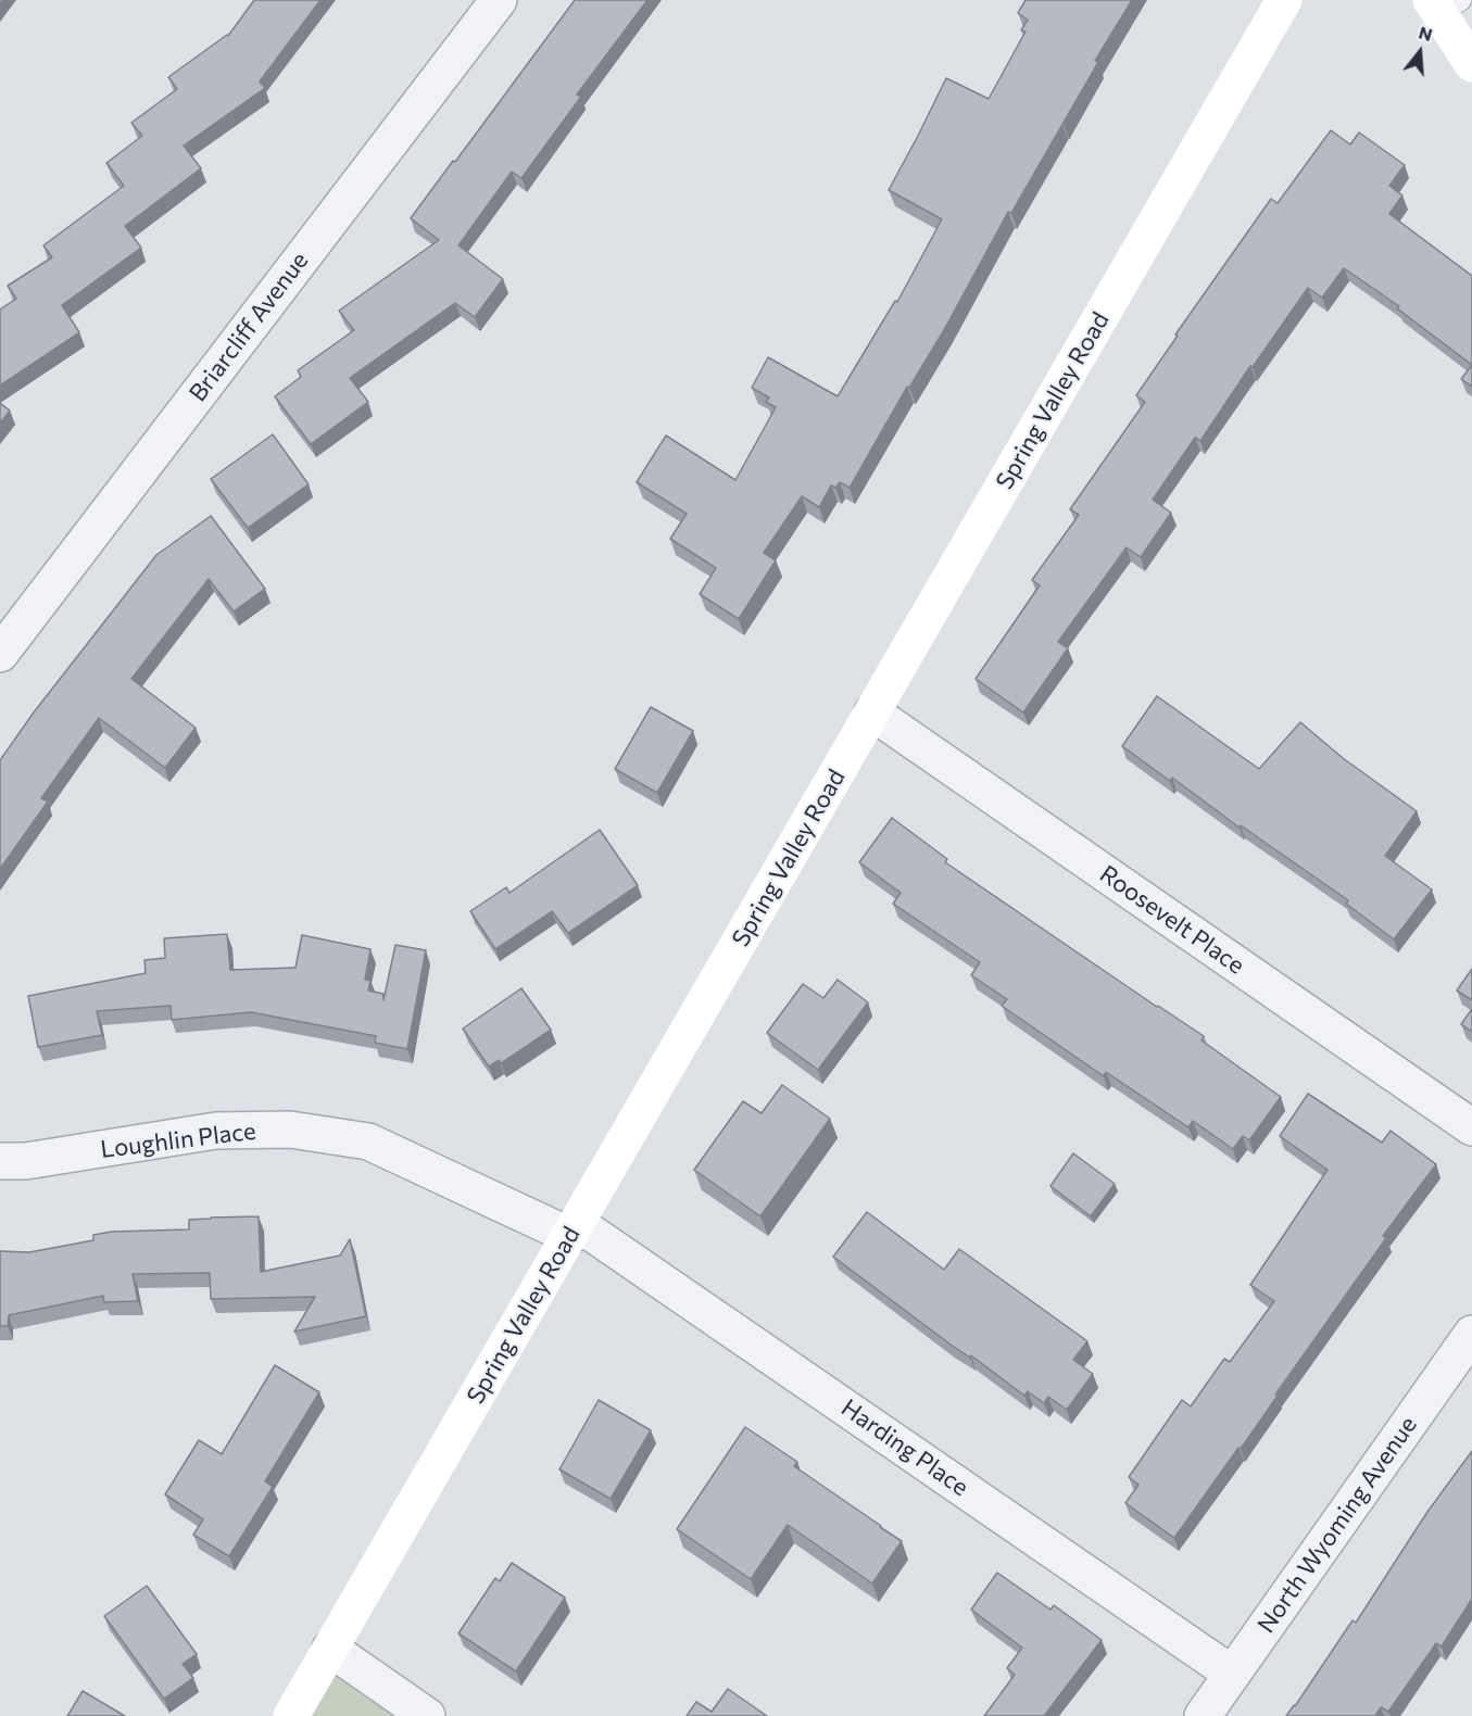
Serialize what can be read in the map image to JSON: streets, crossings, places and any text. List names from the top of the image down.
{
  "streets": {
    "street": [
      "Briarcliff Avenue",
      "Spring Valley Road",
      "Roosevelt Place",
      "Loughlin Place",
      "Harding Place",
      "North Wyoming Avenue"
    ]
  },
  "crossings": [
    ["Spring Valley Road", "Roosevelt Place"],
    ["Spring Valley Road", "Loughlin Place"],
    ["Spring Valley Road", "Harding Place"],
    ["Loughlin Place", "Harding Place"],
    ["Harding Place", "North Wyoming Avenue"]
  ],
  "north": "top"
}
